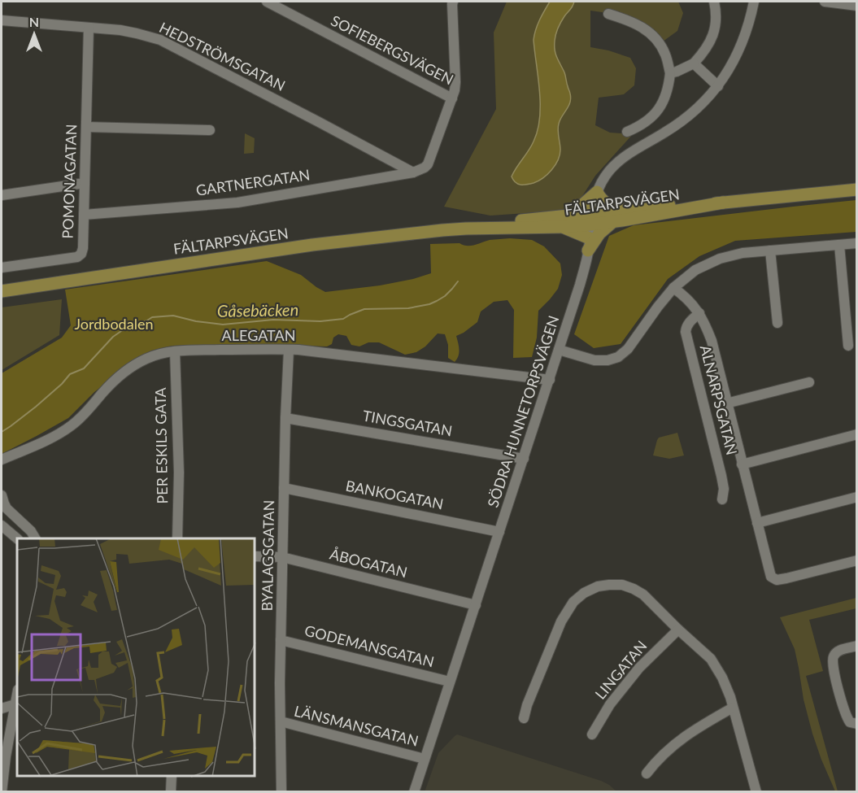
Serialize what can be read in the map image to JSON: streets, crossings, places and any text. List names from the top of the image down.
{
  "streets": {
    "main road": ["FÄLTARPSVÄGEN"],
    "street": [
      "SOFIEBERGSVÄGEN",
      "HEDSTRÖMSGATAN",
      "POMONAGATAN",
      "GARTNERGATAN",
      "ALEGATAN",
      "ALNARPSGATAN",
      "SÖDRA HUNNETORPSVÄGEN",
      "TINGSGATAN",
      "PER ESKILS GATA",
      "BANKOGATAN",
      "BYALAGSGATAN",
      "ÅBOGATAN",
      "GODEMANSGATAN",
      "LINGATAN",
      "LÄNSMANSGATAN"
    ]
  },
  "crossings": [
    ["SOFIEBERGSVÄGEN", "GARTNERGATAN"],
    ["HEDSTRÖMSGATAN", "POMONAGATAN"],
    ["HEDSTRÖMSGATAN", "GARTNERGATAN"],
    ["POMONAGATAN", "GARTNERGATAN"],
    ["FÄLTARPSVÄGEN", "SÖDRA HUNNETORPSVÄGEN"],
    ["ALEGATAN", "SÖDRA HUNNETORPSVÄGEN"],
    ["ALEGATAN", "PER ESKILS GATA"],
    ["ALEGATAN", "BYALAGSGATAN"],
    ["SÖDRA HUNNETORPSVÄGEN", "TINGSGATAN"],
    ["SÖDRA HUNNETORPSVÄGEN", "BANKOGATAN"],
    ["SÖDRA HUNNETORPSVÄGEN", "ÅBOGATAN"],
    ["SÖDRA HUNNETORPSVÄGEN", "GODEMANSGATAN"],
    ["SÖDRA HUNNETORPSVÄGEN", "LÄNSMANSGATAN"],
    ["TINGSGATAN", "BYALAGSGATAN"],
    ["BANKOGATAN", "BYALAGSGATAN"],
    ["BYALAGSGATAN", "ÅBOGATAN"],
    ["BYALAGSGATAN", "GODEMANSGATAN"],
    ["BYALAGSGATAN", "LÄNSMANSGATAN"]
  ],
  "water": ["Gåsebäcken"],
  "parks": ["Jordbodalen"],
  "north": "top"
}
